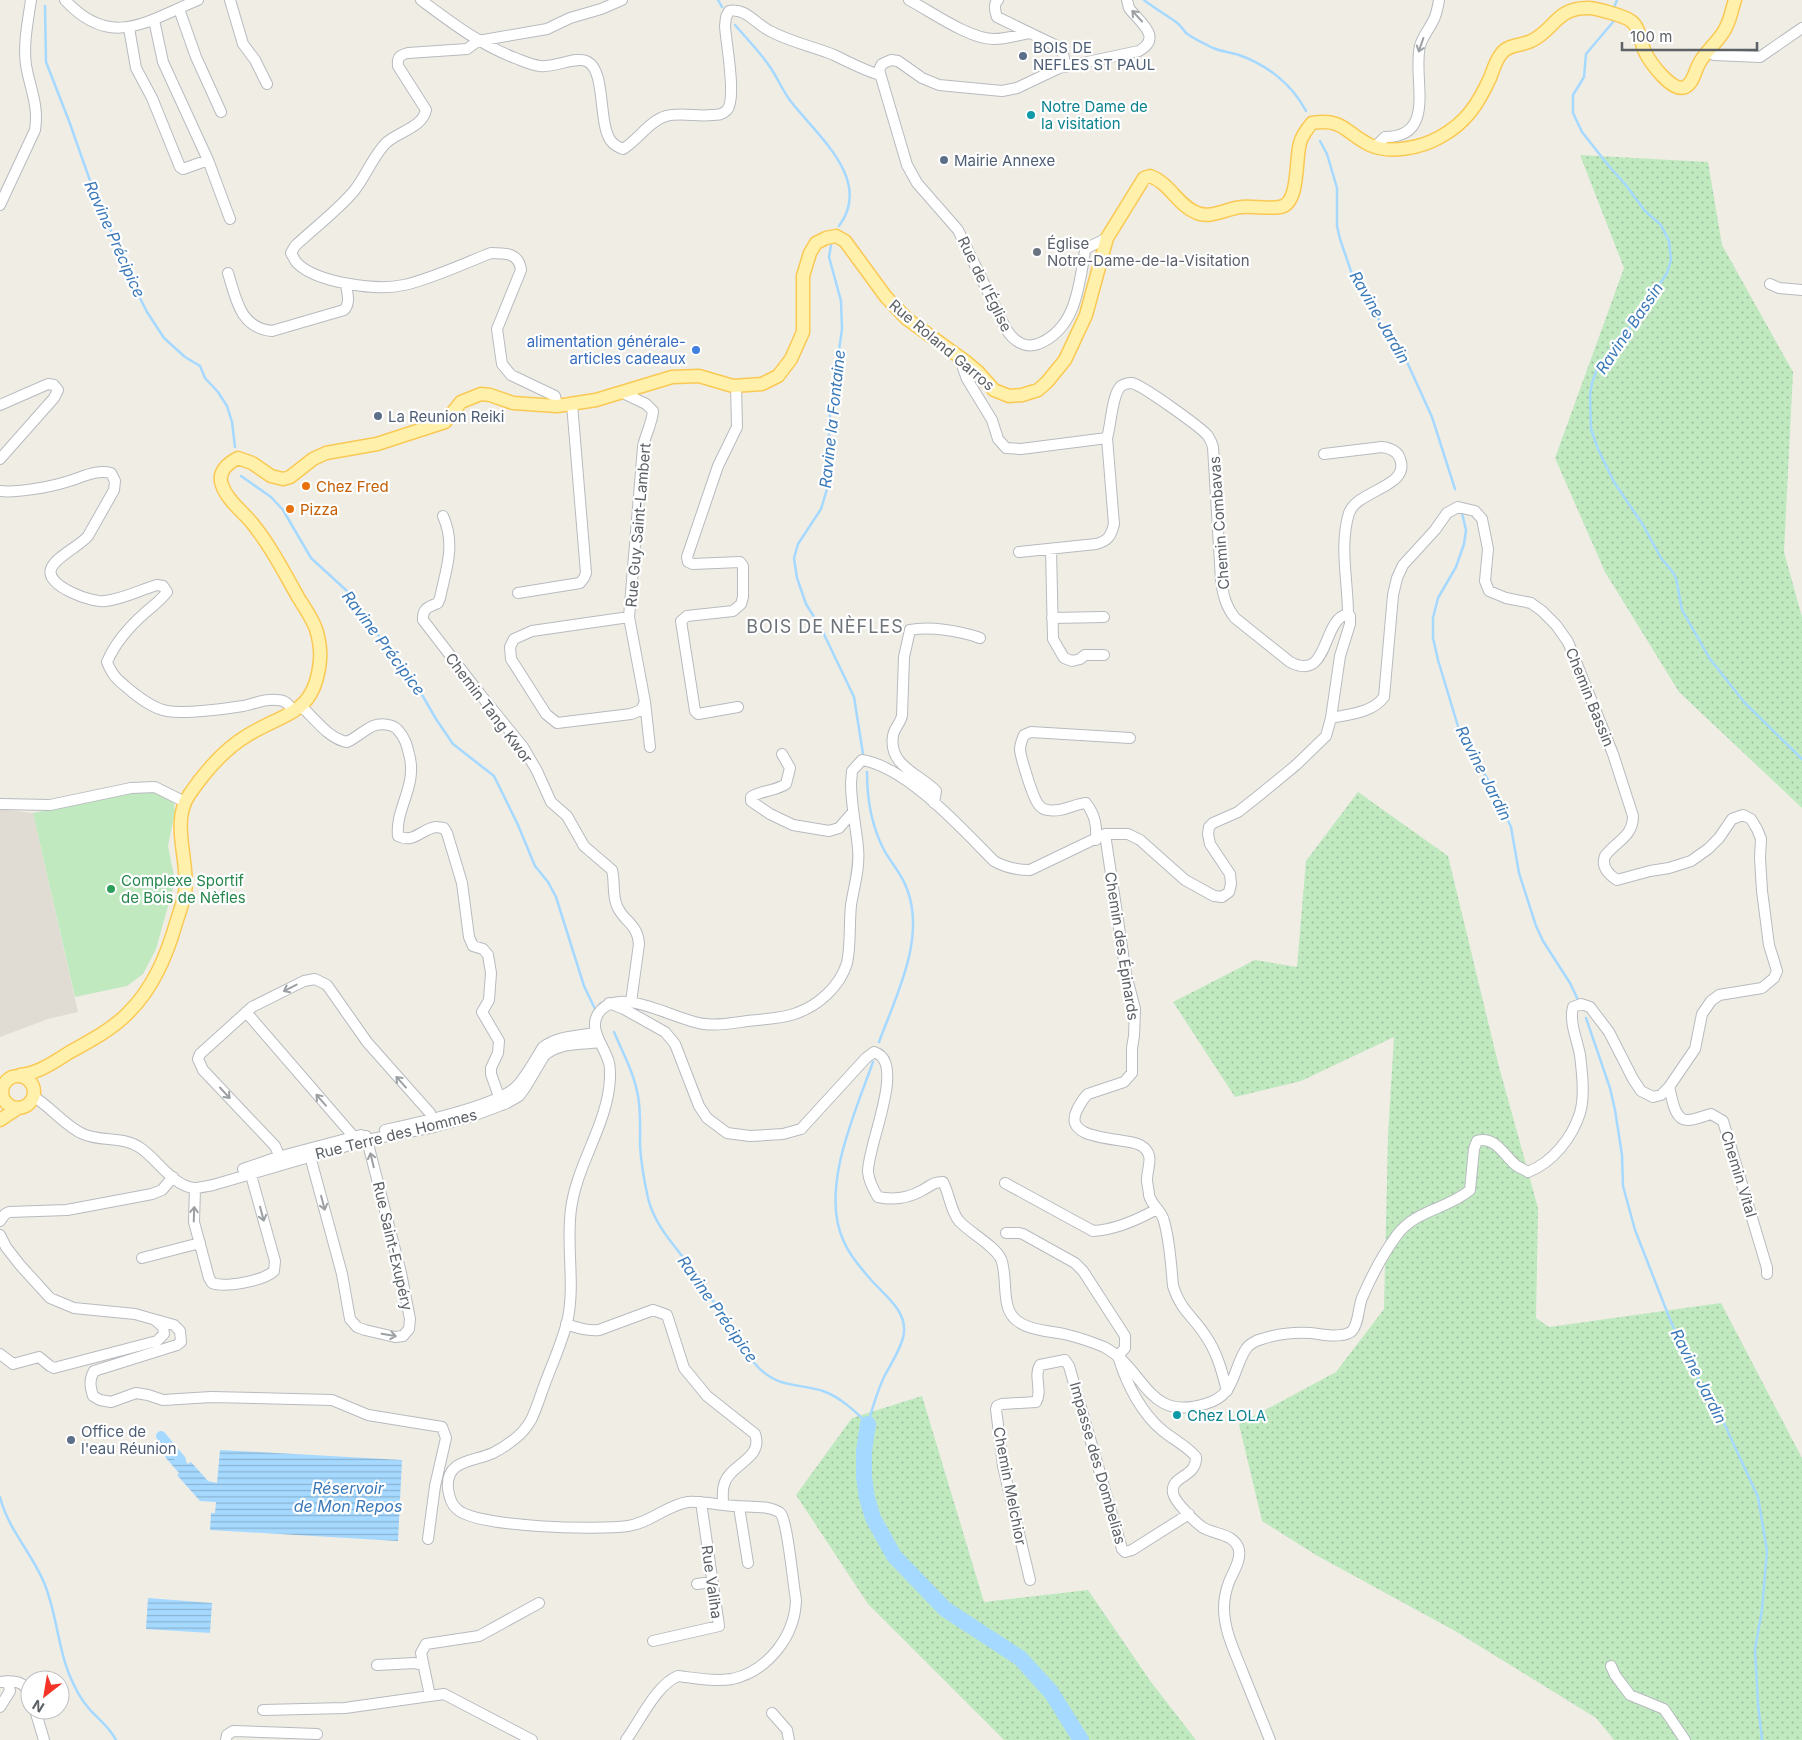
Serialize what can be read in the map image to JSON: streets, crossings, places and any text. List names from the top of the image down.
{
  "streets": {
    "main road": ["Rue Roland Garros"],
    "street": [
      "Rue de l'Église",
      "Chemin Combavas",
      "Rue Guy Saint-Lambert",
      "Chemin Bassin",
      "Chemin Tang Kwor",
      "Chemin des Épinards",
      "Rue Terre des Hommes",
      "Chemin Vital",
      "Rue Saint-Exupéry",
      "Impasse des Dombelias",
      "Chemin Melchior",
      "Rue Valiha"
    ]
  },
  "crossings": [
    ["Rue de l'Église", "Rue Roland Garros"],
    ["Rue Roland Garros", "Rue Guy Saint-Lambert"],
    ["Chemin Bassin", "Chemin Vital"],
    ["Rue Terre des Hommes", "Rue Saint-Exupéry"],
    ["Impasse des Dombelias", "Chemin Melchior"]
  ],
  "districts": ["BOIS DE NÈFLES"],
  "water": [
    "Ravine Précipice",
    "Ravine Jardin",
    "Ravine Bassin",
    "Ravine la Fontaine",
    "Réservoir de Mon Repos"
  ],
  "places": [
    "BOIS DE NEFLES ST PAUL",
    "Notre Dame de la visitation",
    "Mairie Annexe",
    "Église Notre-Dame-de-la-Visitation",
    "alimentation générale- articles cadeaux",
    "La Reunion Reiki",
    "Chez Fred",
    "Pizza",
    "Complexe Sportif de Bois de Nèfles",
    "Chez LOLA",
    "Office de l'eau Réunion"
  ],
  "scale_bar": "100 m",
  "north": "bottom left"
}
